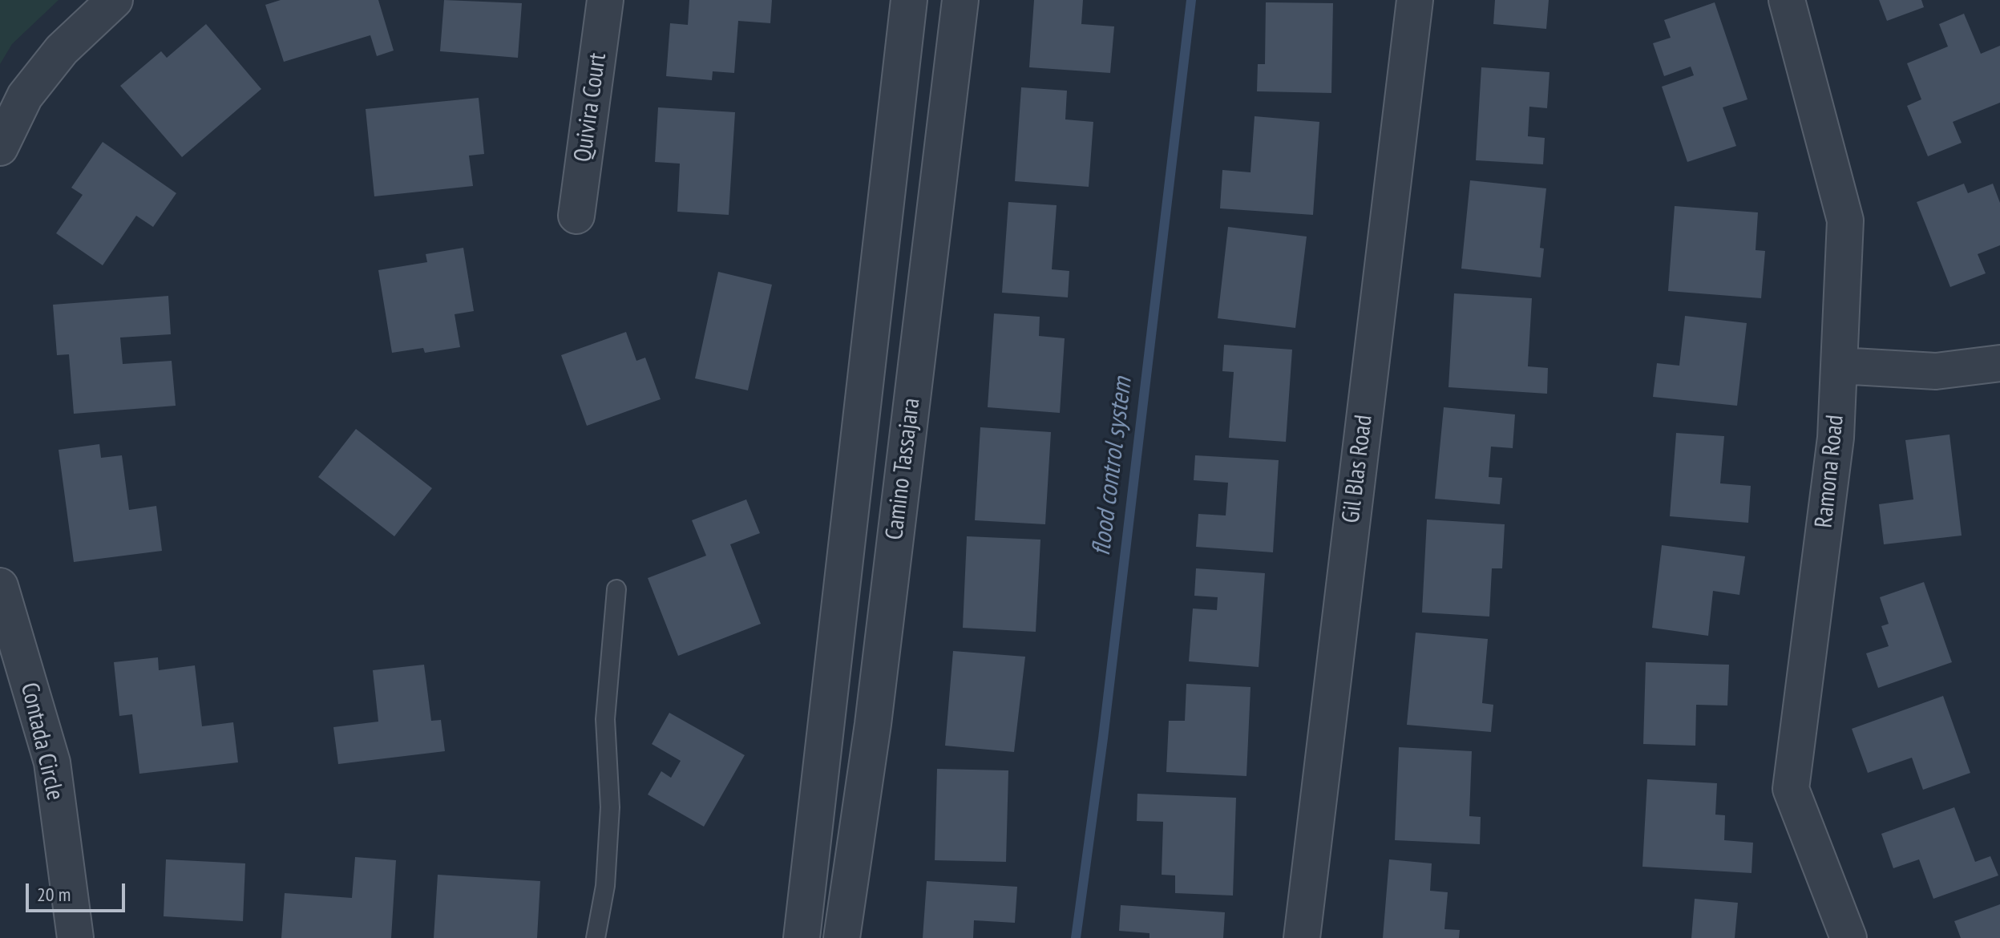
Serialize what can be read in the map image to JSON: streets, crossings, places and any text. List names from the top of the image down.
{
  "streets": {
    "street": [
      "Quivira Court",
      "Camino Tassajara",
      "Gil Blas Road",
      "Ramona Road",
      "Contada Circle"
    ]
  },
  "water": ["flood control system"],
  "scale_bar": "20 m"
}
